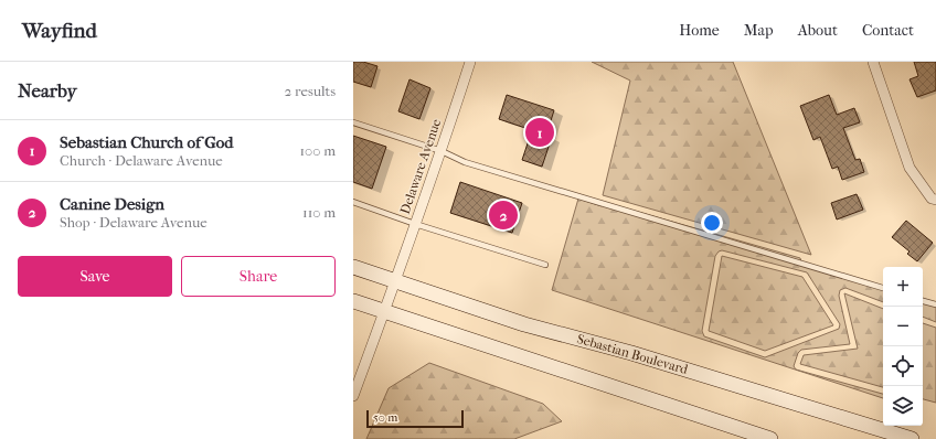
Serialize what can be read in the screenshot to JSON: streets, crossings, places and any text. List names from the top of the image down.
{
  "streets": {
    "main road": ["Sebastian Boulevard"],
    "street": ["Delaware Avenue"]
  },
  "crossings": [
    ["Delaware Avenue", "Sebastian Boulevard"]
  ],
  "scale_bar": "50 m",
  "page": {
    "header": "Wayfind",
    "nav": [
      "Home",
      "Map",
      "About",
      "Contact"
    ],
    "heading": ["Nearby", "2 results"],
    "pins": ["1", "2"],
    "list": [
      {
        "mark": "1",
        "name": "Sebastian Church of God",
        "note": "Church · Delaware Avenue",
        "value": "100 m"
      },
      {
        "mark": "2",
        "name": "Canine Design",
        "note": "Shop · Delaware Avenue",
        "value": "110 m"
      }
    ],
    "buttons": ["Save", "Share"],
    "map_buttons": ["+", "−"],
    "scale": "50 m"
  }
}
